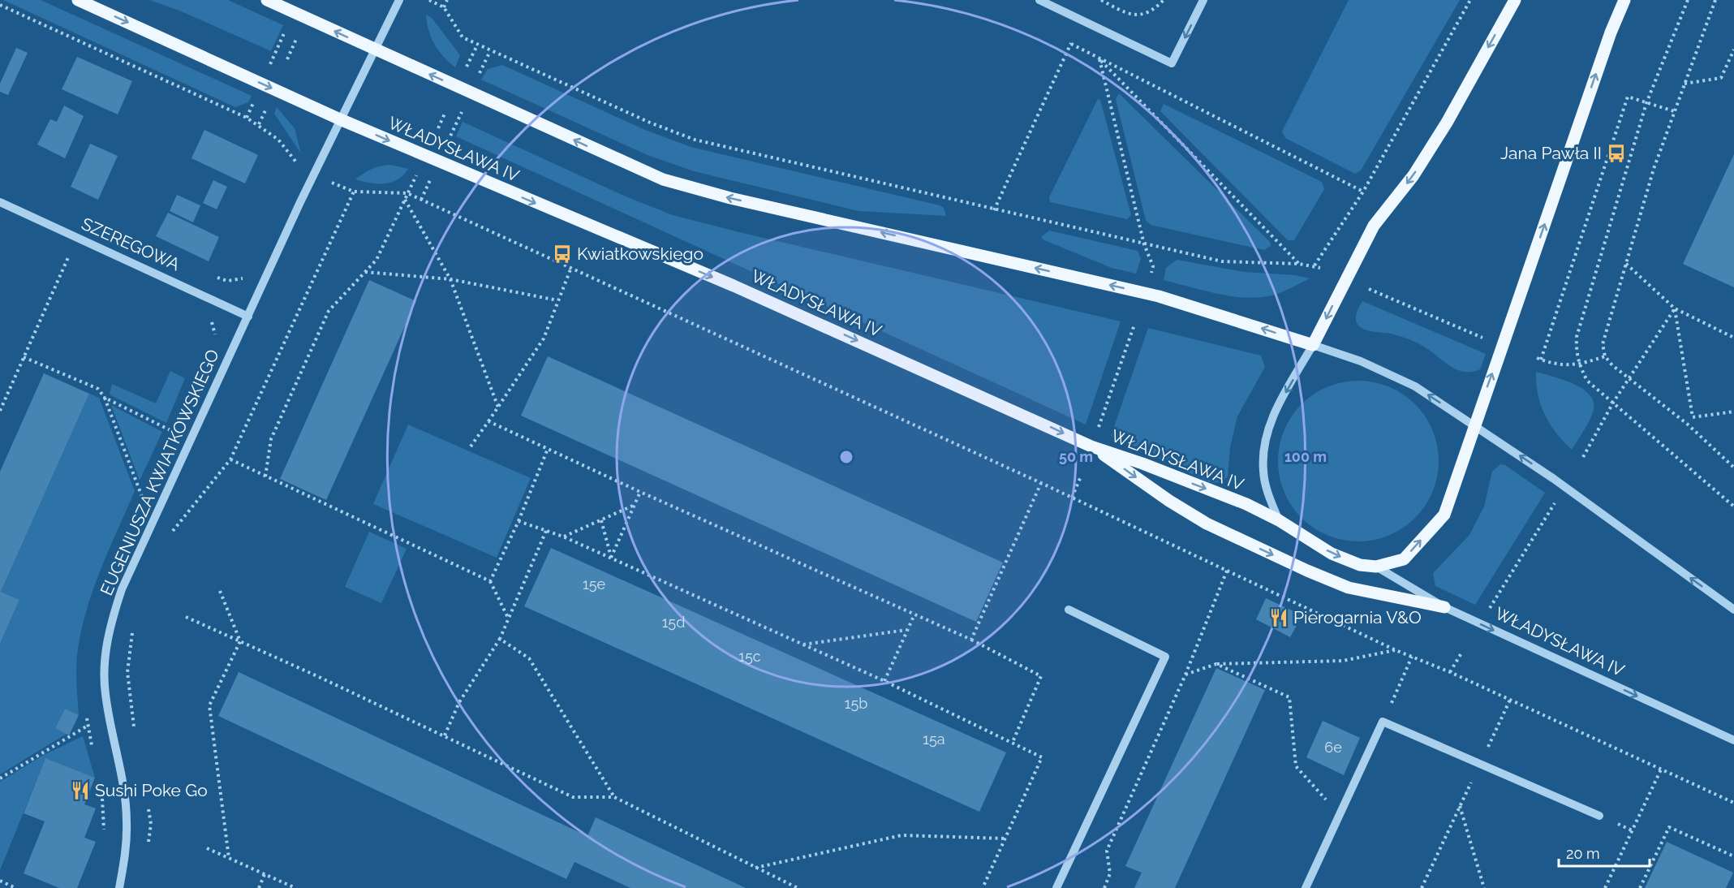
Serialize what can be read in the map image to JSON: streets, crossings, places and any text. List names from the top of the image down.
{
  "streets": {
    "main road": ["WŁADYSŁAWA IV"],
    "street": ["SZEREGOWA", "EUGENIUSZA KWIATKOWSKIEGO"]
  },
  "crossings": [
    ["WŁADYSŁAWA IV", "EUGENIUSZA KWIATKOWSKIEGO"],
    ["SZEREGOWA", "EUGENIUSZA KWIATKOWSKIEGO"]
  ],
  "places": {
    "bus stop": ["Jana Pawła II", "Kwiatkowskiego"],
    "restaurant": ["Pierogarnia V&O", "Sushi Poke Go"]
  },
  "house_numbers": [
    "15e",
    "15d",
    "15c",
    "15b",
    "15a",
    "6e"
  ],
  "scale_bar": "20 m",
  "rings": ["50 m", "100 m"]
}
